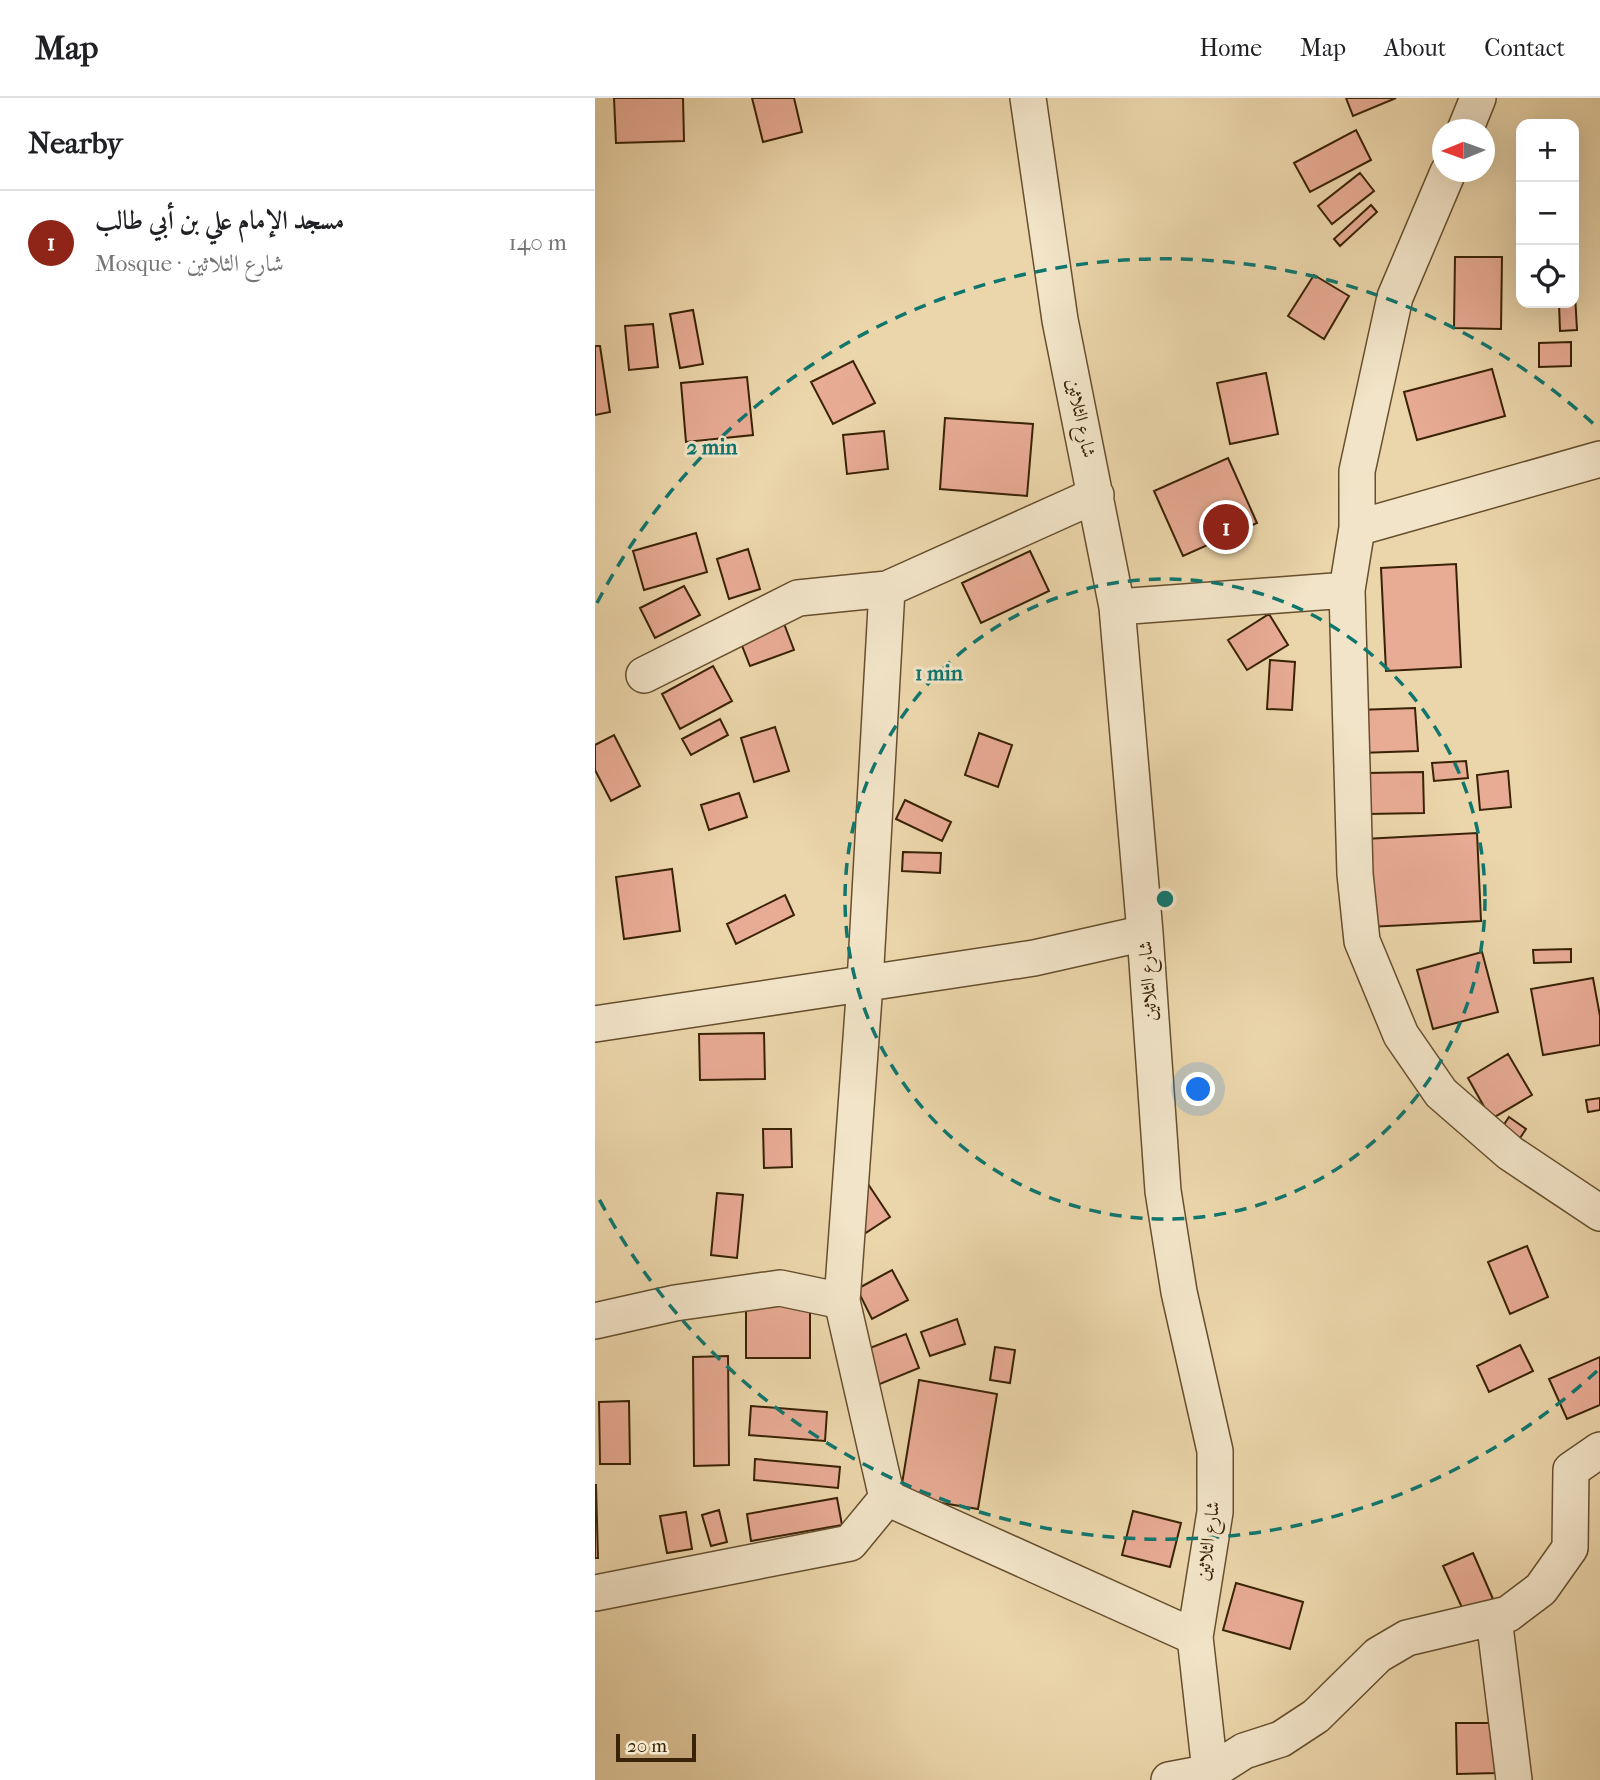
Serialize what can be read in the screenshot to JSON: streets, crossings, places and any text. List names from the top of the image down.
{
  "streets": {
    "street": ["شارع الثلاثين"]
  },
  "scale_bar": "20 m",
  "north": "left",
  "page": {
    "header": "Map",
    "nav": [
      "Home",
      "Map",
      "About",
      "Contact"
    ],
    "heading": "Nearby",
    "map_buttons": ["+", "−"],
    "list": [
      {
        "mark": "1",
        "name": "مسجد الإمام علي بن أبي طالب",
        "note": "Mosque · شارع الثلاثين",
        "value": "140 m"
      }
    ],
    "pins": "1",
    "scale": "20 m"
  },
  "rings": ["2 min", "1 min"]
}
